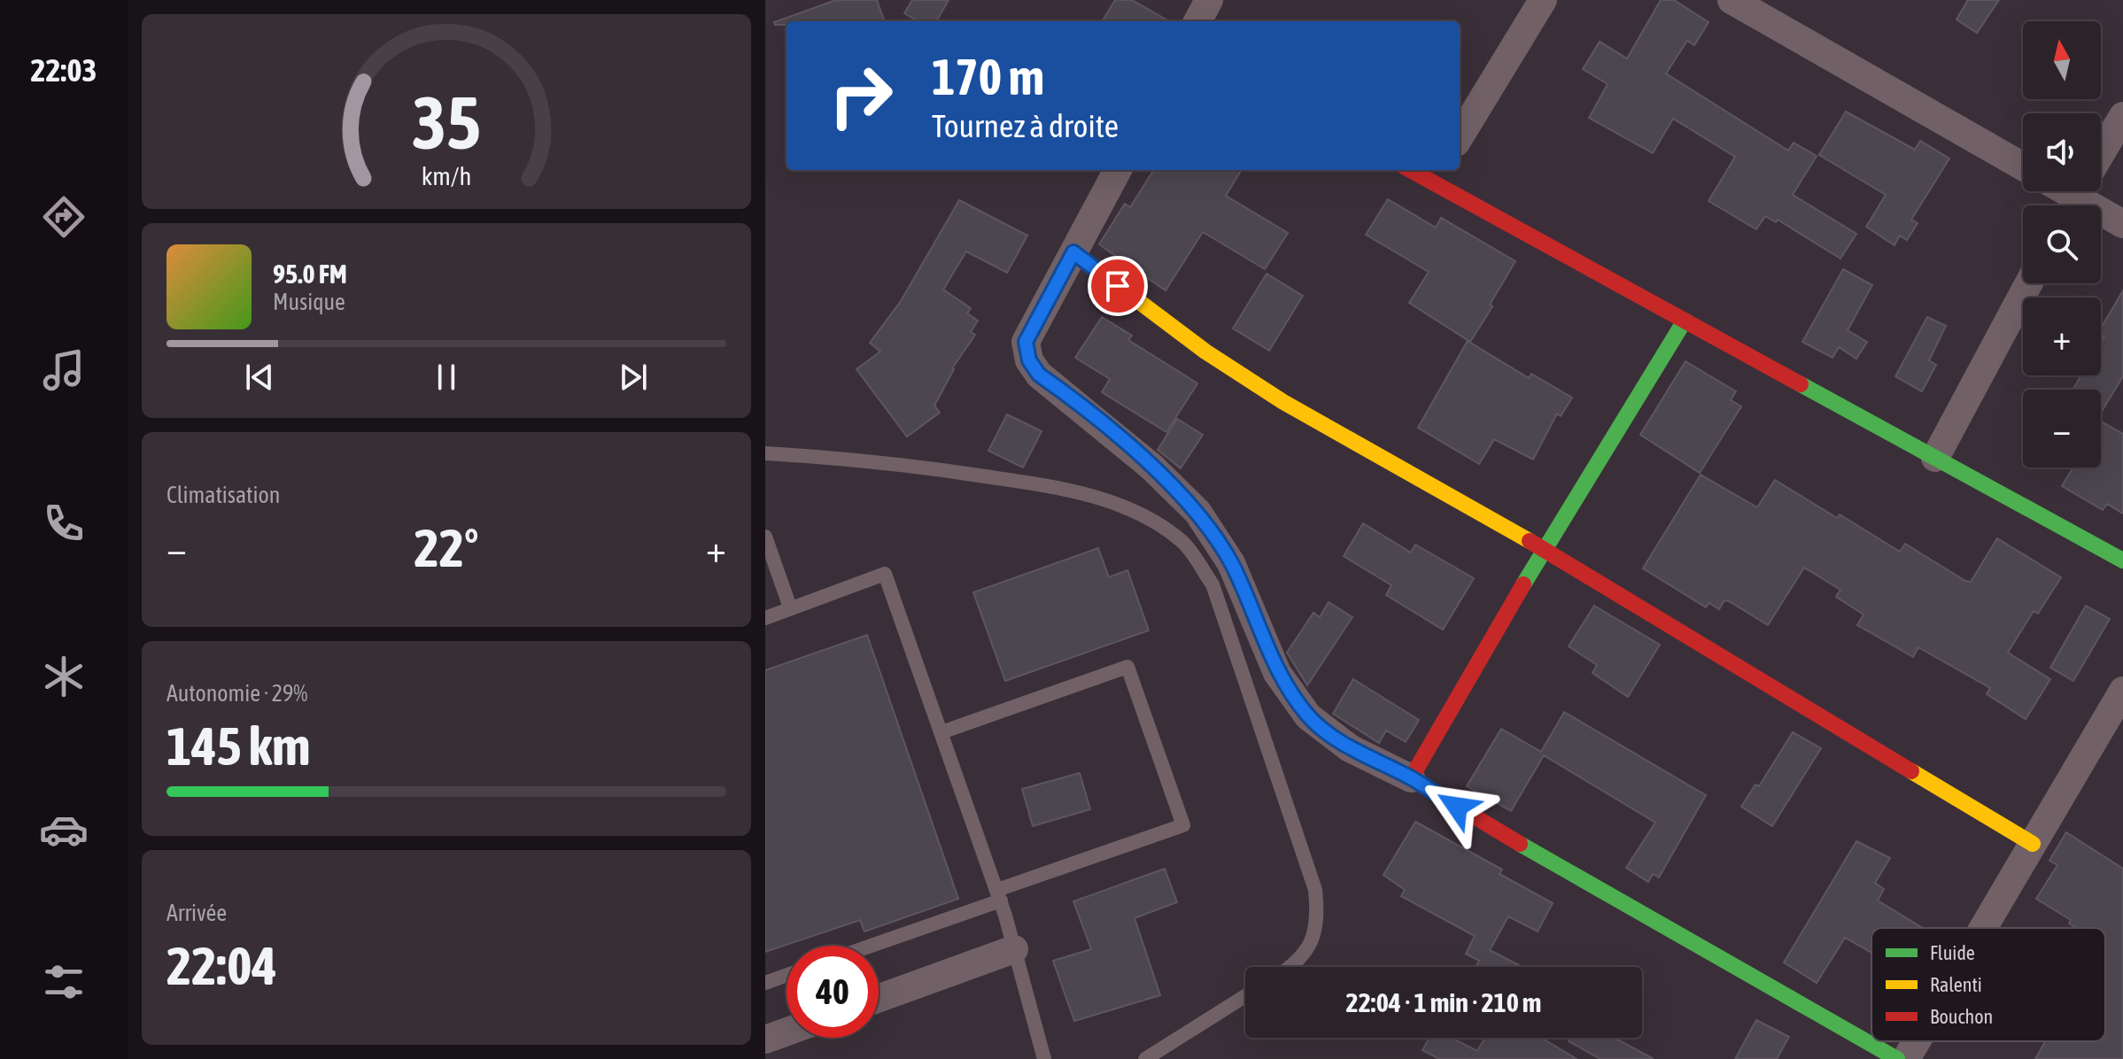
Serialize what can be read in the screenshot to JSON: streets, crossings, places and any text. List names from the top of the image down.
{
  "legend": ["Fluide", "Ralenti", "Bouchon"],
  "north": "top",
  "page": {
    "tabs": "22:03",
    "map_buttons": ["+", "−"],
    "turn": ["170 m", "Tournez à droite"],
    "song": ["95.0 FM", "Musique"],
    "tile": [
      "Climatisation",
      ["Autonomie · 29%", "145 km"],
      ["Arrivée", "22:04"]
    ],
    "heat": ["−", "22°", "+"],
    "limit": "40",
    "trip": "22:04 · 1 min · 210 m",
    "gauge": ["35", "km/h"]
  }
}
